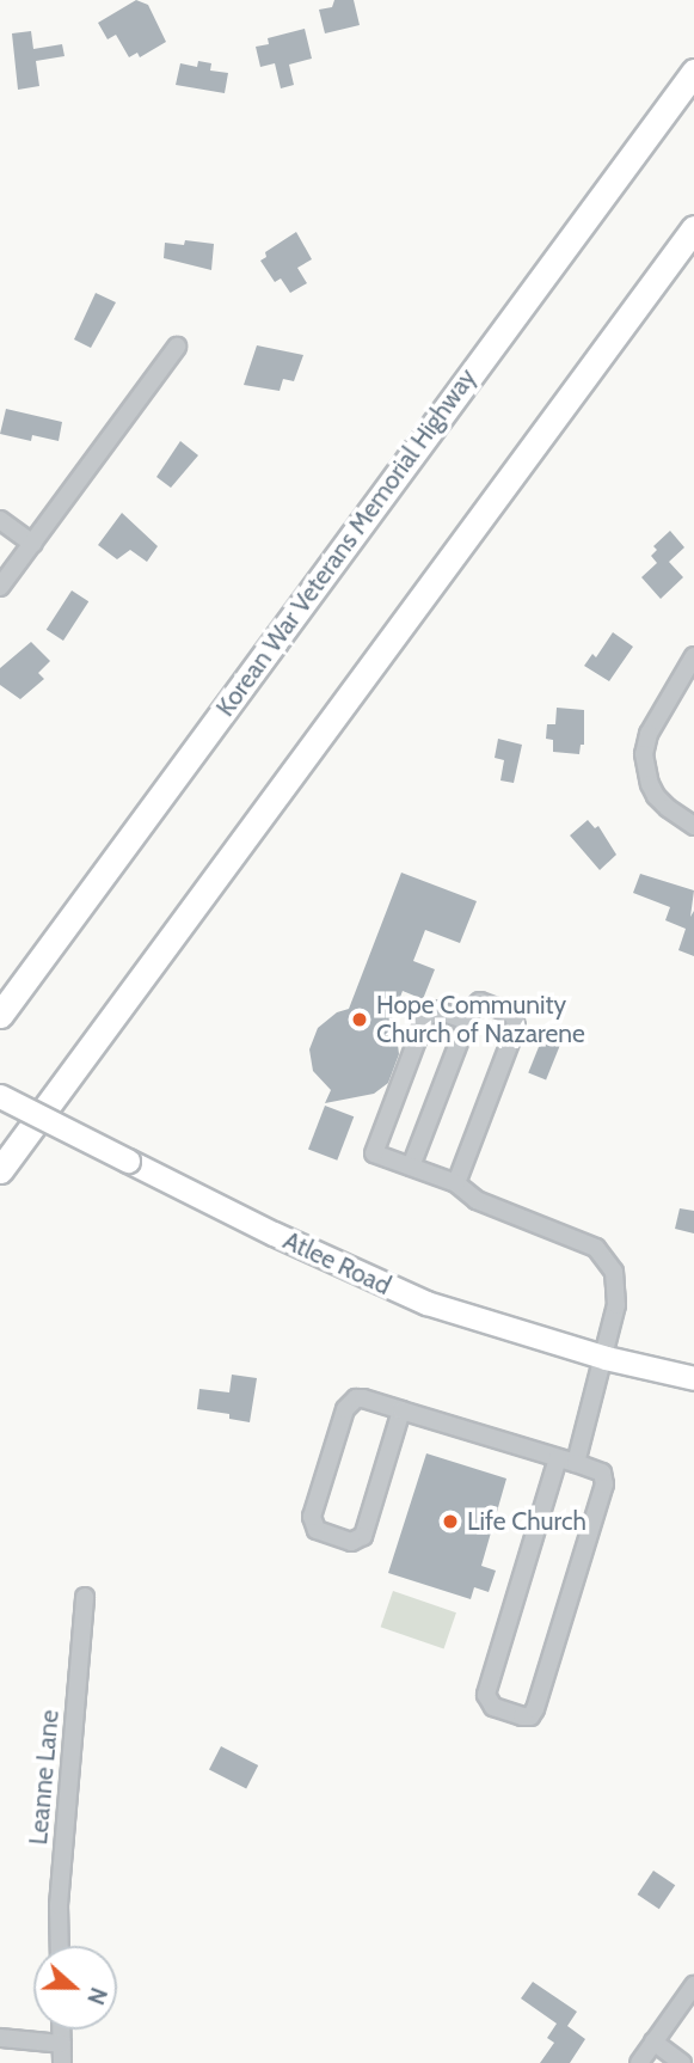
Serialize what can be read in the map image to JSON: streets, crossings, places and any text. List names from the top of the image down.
{
  "streets": {
    "highway": ["Korean War Veterans Memorial Highway"],
    "main road": ["Atlee Road"],
    "street": ["Leanne Lane"]
  },
  "places": ["Hope Community Church of Nazarene", "Life Church"],
  "north": "right"
}
